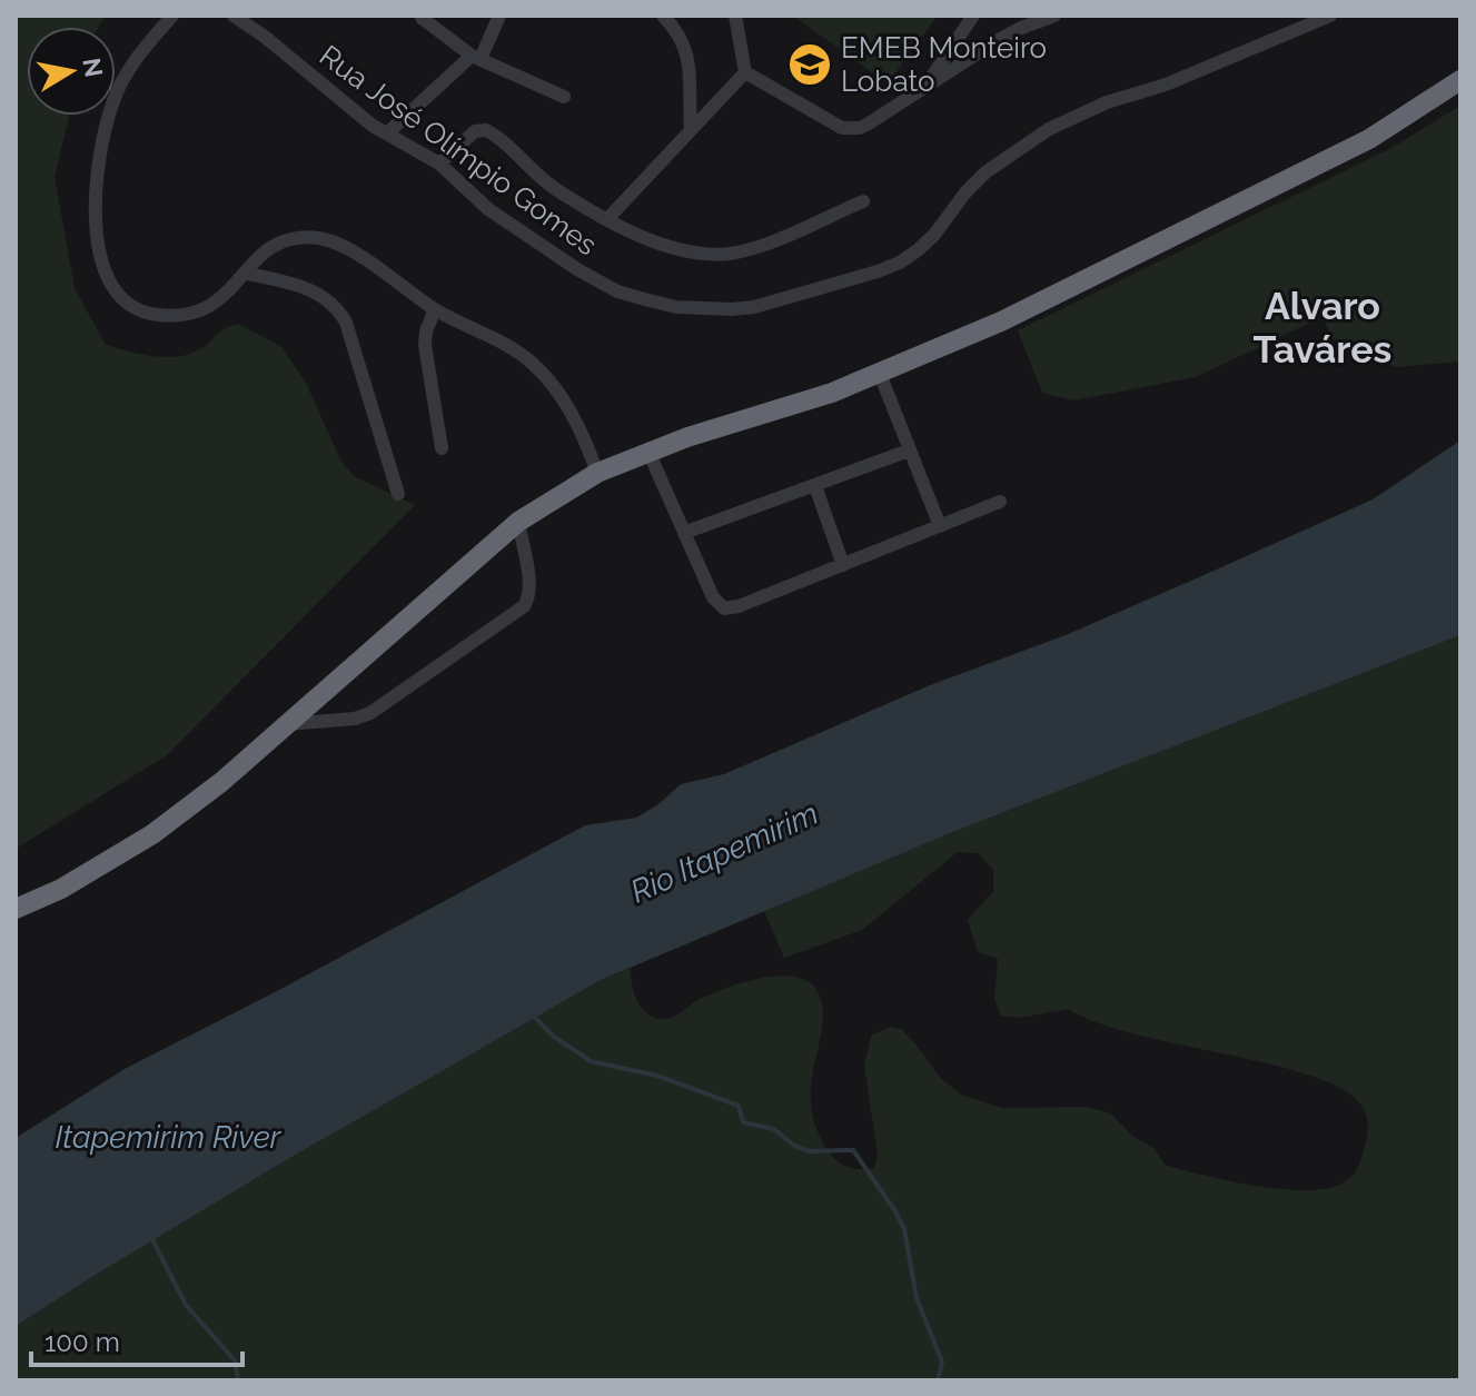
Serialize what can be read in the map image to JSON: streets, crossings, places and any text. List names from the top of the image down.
{
  "streets": {
    "street": ["Rua José Olímpio Gomes"]
  },
  "districts": ["Alvaro Taváres"],
  "water": ["Rio Itapemirim", "Itapemirim River"],
  "places": {
    "school or university": ["EMEB Monteiro Lobato"]
  },
  "scale_bar": "100 m",
  "north": "right"
}
